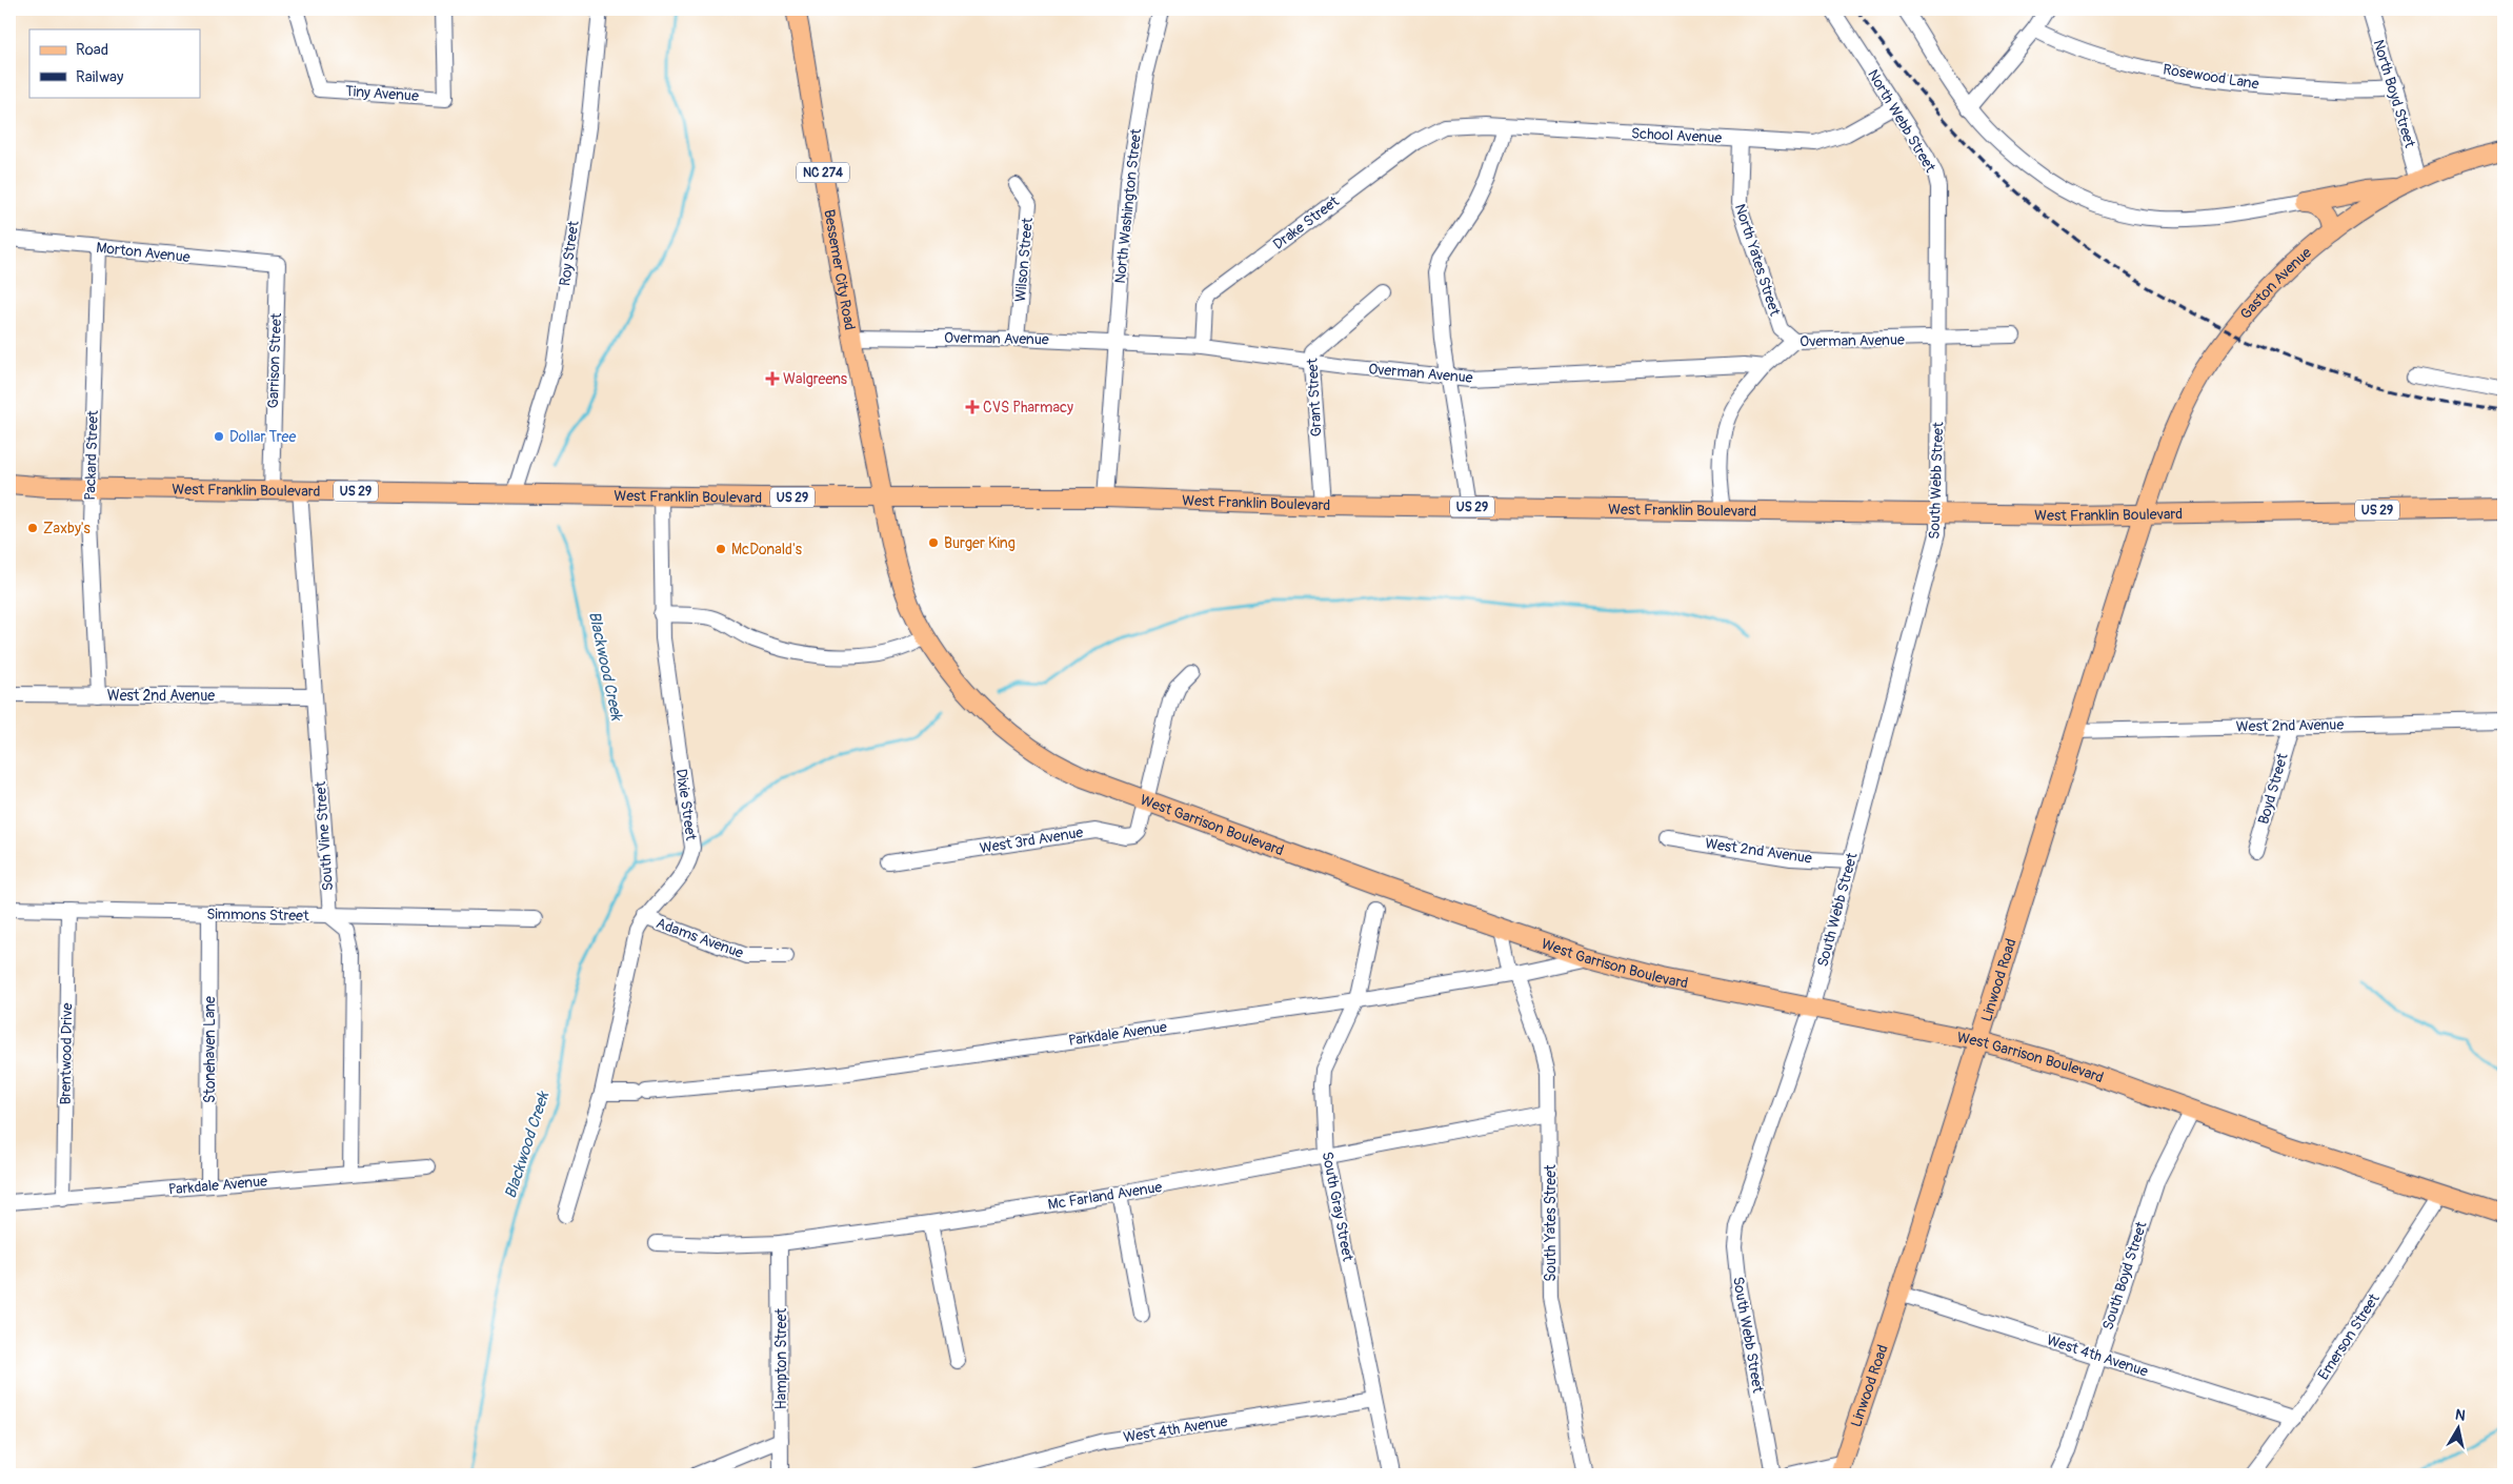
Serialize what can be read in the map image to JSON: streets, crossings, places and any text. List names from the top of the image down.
{
  "streets": {
    "main road": [
      "NC 274",
      "Bessemer City Road",
      "Gaston Avenue",
      "West Franklin Boulevard",
      "US 29",
      "West Garrison Boulevard",
      "Linwood Road"
    ],
    "street": [
      "Rosewood Lane",
      "Tiny Avenue",
      "North Boyd Street",
      "North Webb Street",
      "School Avenue",
      "North Washington Street",
      "Drake Street",
      "Morton Avenue",
      "Roy Street",
      "Wilson Street",
      "North Yates Street",
      "Overman Avenue",
      "Garrison Street",
      "Grant Street",
      "Packard Street",
      "South Webb Street",
      "West 2nd Avenue",
      "Boyd Street",
      "Dixie Street",
      "South Vine Street",
      "West 3rd Avenue",
      "Simmons Street",
      "Adams Avenue",
      "Parkdale Avenue",
      "Stonehaven Lane",
      "Brentwood Drive",
      "Mc Farland Avenue",
      "South Gray Street",
      "South Yates Street",
      "South Boyd Street",
      "Emerson Street",
      "West 4th Avenue",
      "Hampton Street"
    ]
  },
  "crossings": [
    ["Rosewood Lane", "North Boyd Street"],
    ["North Boyd Street", "Gaston Avenue"],
    ["North Webb Street", "School Avenue"],
    ["North Webb Street", "Overman Avenue"],
    ["North Webb Street", "South Webb Street"],
    ["School Avenue", "Drake Street"],
    ["School Avenue", "North Yates Street"],
    ["North Washington Street", "Overman Avenue"],
    ["North Washington Street", "West Franklin Boulevard"],
    ["Drake Street", "Overman Avenue"],
    ["Morton Avenue", "Garrison Street"],
    ["Morton Avenue", "Packard Street"],
    ["Roy Street", "West Franklin Boulevard"],
    ["Wilson Street", "Overman Avenue"],
    ["North Yates Street", "Overman Avenue"],
    ["Bessemer City Road", "Overman Avenue"],
    ["Bessemer City Road", "West Franklin Boulevard"],
    ["Bessemer City Road", "West Garrison Boulevard"],
    ["Gaston Avenue", "West Franklin Boulevard"],
    ["Gaston Avenue", "Linwood Road"],
    ["Overman Avenue", "Grant Street"],
    ["Overman Avenue", "South Webb Street"],
    ["Garrison Street", "West Franklin Boulevard"],
    ["Grant Street", "West Franklin Boulevard"],
    ["Packard Street", "West Franklin Boulevard"],
    ["Packard Street", "West 2nd Avenue"],
    ["South Webb Street", "West Franklin Boulevard"],
    ["South Webb Street", "West 2nd Avenue"],
    ["South Webb Street", "West Garrison Boulevard"],
    ["West Franklin Boulevard", "Dixie Street"],
    ["West Franklin Boulevard", "West Garrison Boulevard"],
    ["West Franklin Boulevard", "South Vine Street"],
    ["West Franklin Boulevard", "Linwood Road"],
    ["West 2nd Avenue", "Boyd Street"],
    ["West 2nd Avenue", "South Vine Street"],
    ["West 2nd Avenue", "Linwood Road"],
    ["Dixie Street", "Adams Avenue"],
    ["Dixie Street", "Parkdale Avenue"],
    ["West Garrison Boulevard", "West 3rd Avenue"],
    ["West Garrison Boulevard", "Linwood Road"],
    ["West Garrison Boulevard", "Parkdale Avenue"],
    ["West Garrison Boulevard", "South Yates Street"],
    ["West Garrison Boulevard", "South Boyd Street"],
    ["West Garrison Boulevard", "Emerson Street"],
    ["South Vine Street", "Simmons Street"],
    ["Simmons Street", "Stonehaven Lane"],
    ["Simmons Street", "Brentwood Drive"],
    ["Linwood Road", "West 4th Avenue"],
    ["Parkdale Avenue", "Stonehaven Lane"],
    ["Parkdale Avenue", "Brentwood Drive"],
    ["Parkdale Avenue", "South Gray Street"],
    ["Parkdale Avenue", "South Yates Street"],
    ["Mc Farland Avenue", "South Gray Street"],
    ["Mc Farland Avenue", "South Yates Street"],
    ["Mc Farland Avenue", "Hampton Street"],
    ["South Gray Street", "West 4th Avenue"],
    ["South Boyd Street", "West 4th Avenue"],
    ["Emerson Street", "West 4th Avenue"]
  ],
  "water": ["Blackwood Creek"],
  "places": {
    "health": ["Walgreens", "CVS Pharmacy"],
    "other": [
      "Dollar Tree",
      "Zaxby's",
      "Burger King",
      "McDonald's"
    ]
  },
  "legend": ["Road", "Railway"],
  "north": "top"
}
